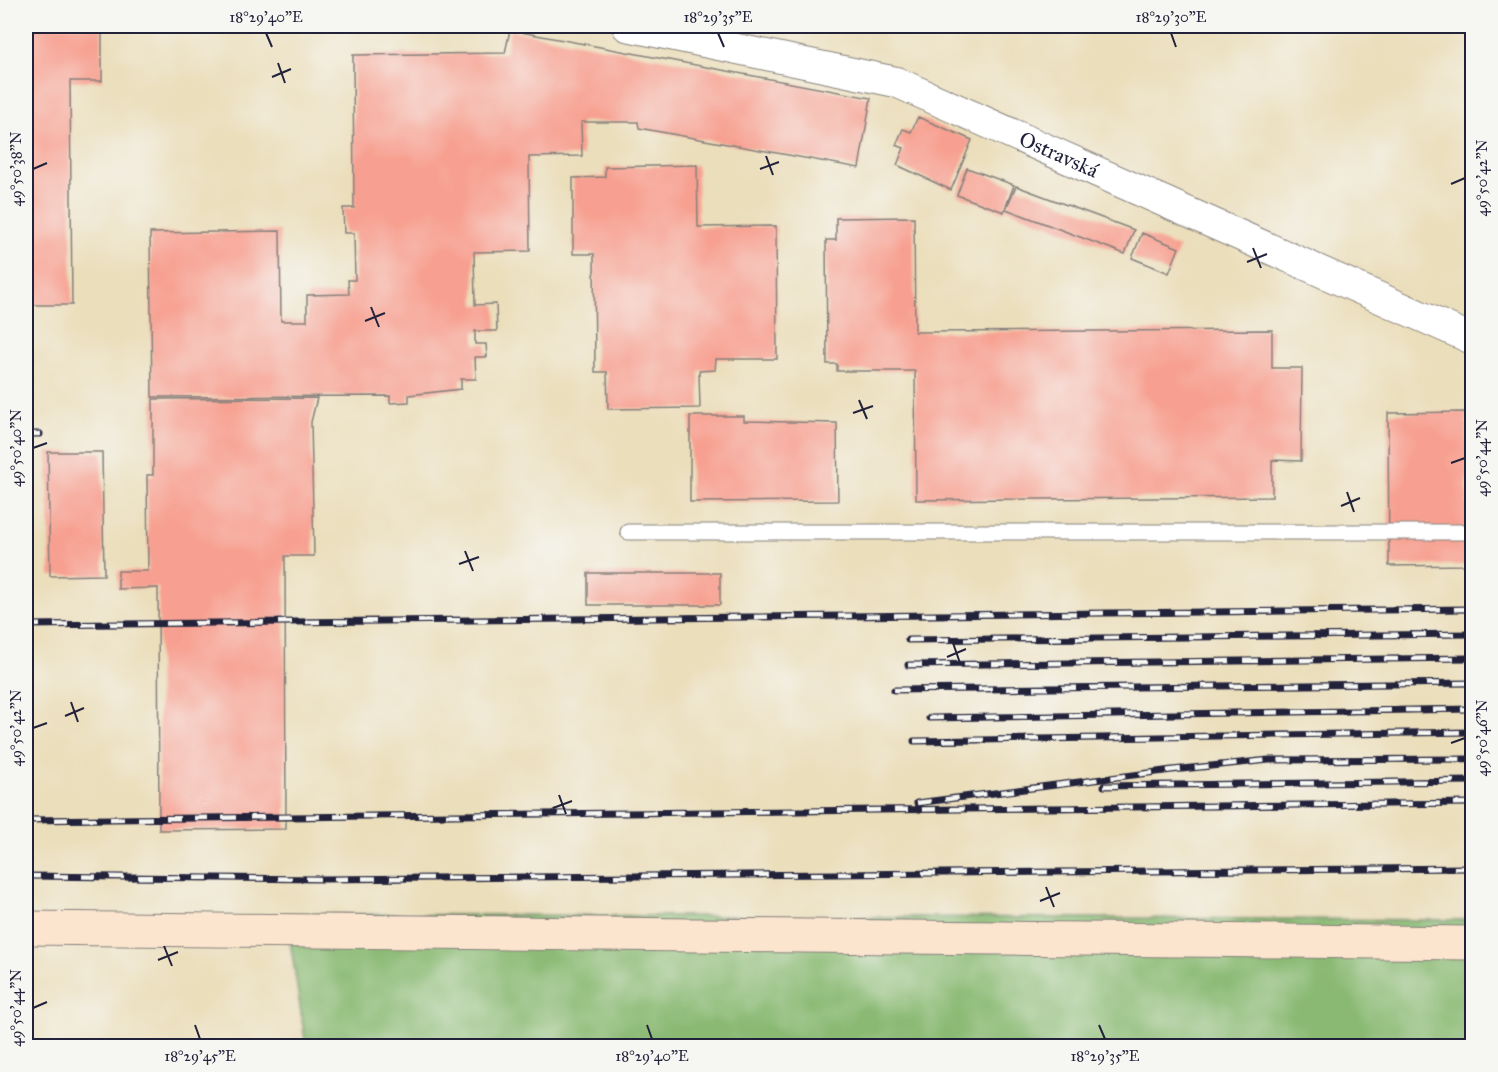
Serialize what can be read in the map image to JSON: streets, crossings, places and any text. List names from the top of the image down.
{
  "streets": {
    "street": ["Ostravská"]
  },
  "coordinates": [
    "18°29'40\"E",
    "18°29'35\"E",
    "18°29'30\"E",
    "49°50'38\"N",
    "49°50'42\"N",
    "49°50'40\"N",
    "49°50'44\"N",
    "49°50'46\"N",
    "18°29'45\"E"
  ]
}
